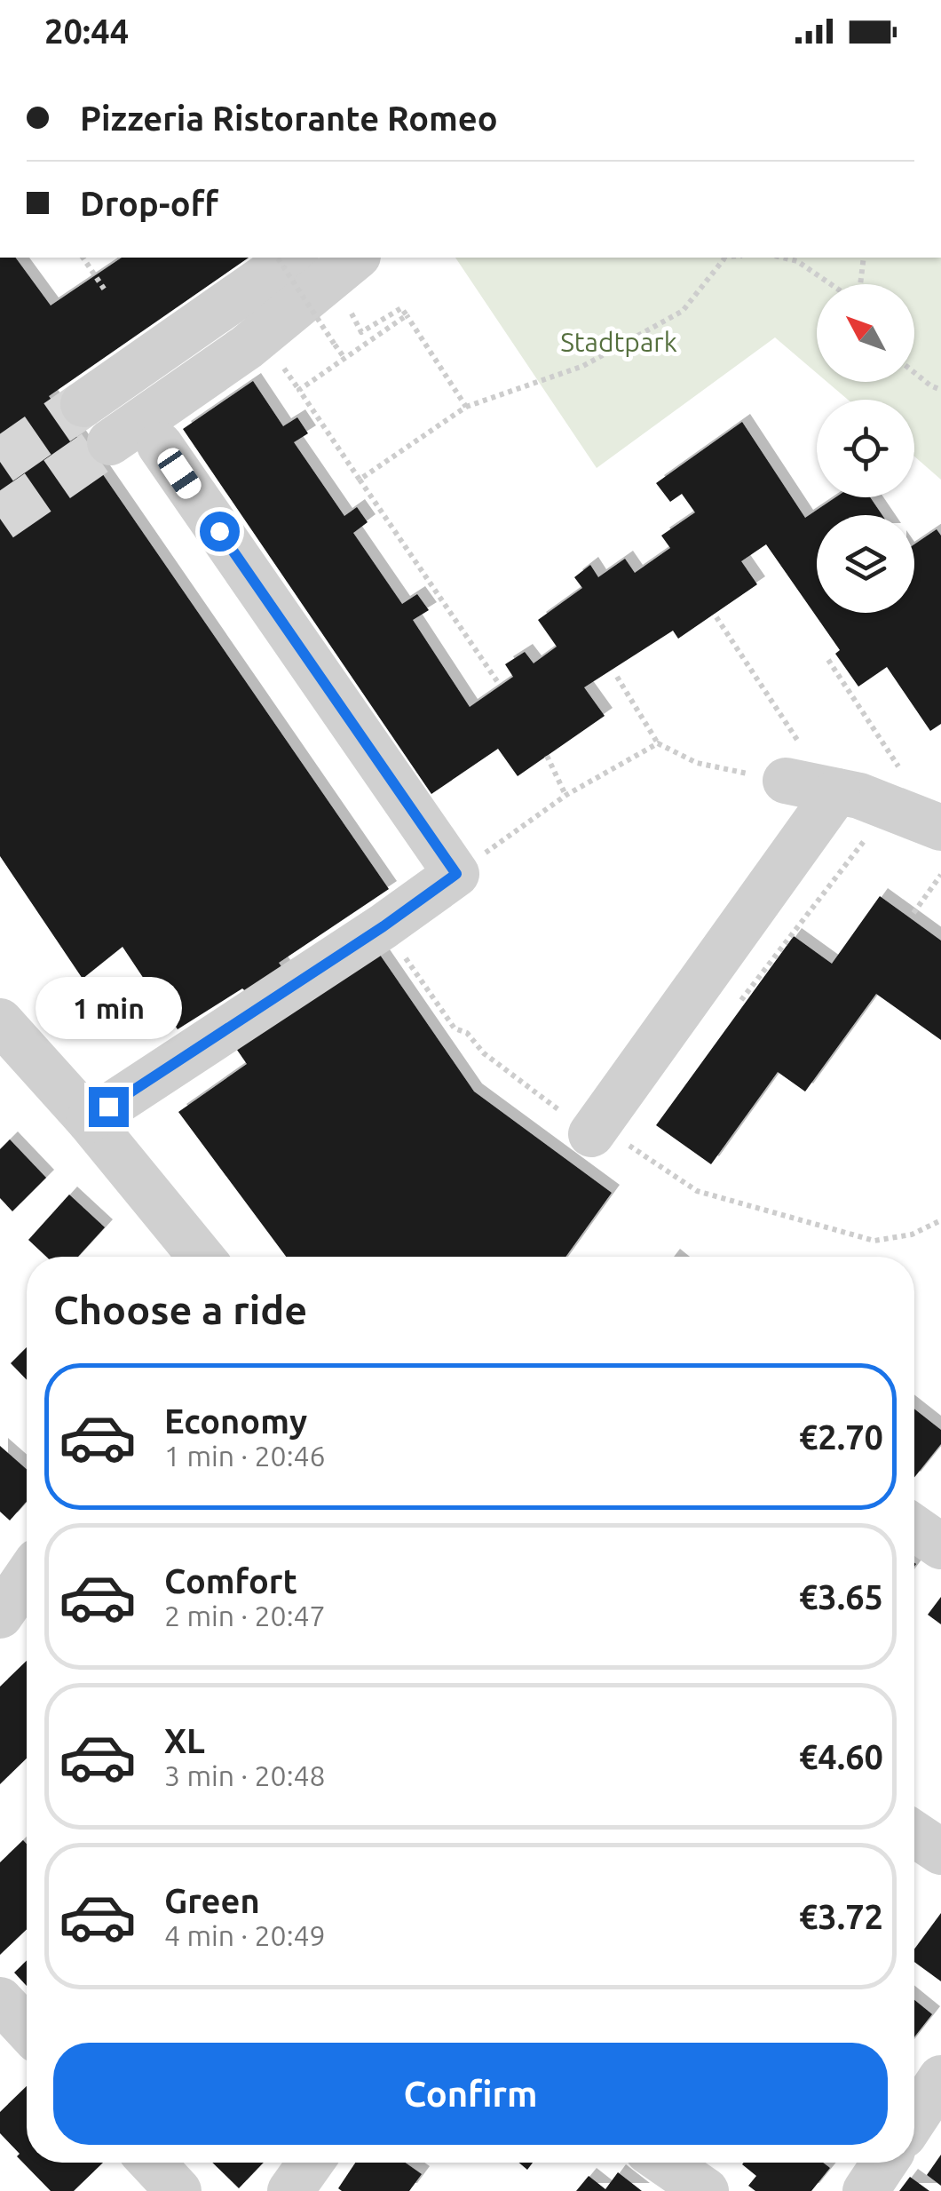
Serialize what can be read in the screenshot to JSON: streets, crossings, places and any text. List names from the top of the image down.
{
  "parks": ["Stadtpark"],
  "north": "top left",
  "page": {
    "status": "20:44",
    "banner": ["Pizzeria Ristorante Romeo", "Drop-off"],
    "bubble": "1 min",
    "heading": "Choose a ride",
    "list": [
      {
        "name": "Economy",
        "note": "1 min · 20:46",
        "value": "€2.70"
      },
      {
        "name": "Comfort",
        "note": "2 min · 20:47",
        "value": "€3.65"
      },
      {
        "name": "XL",
        "note": "3 min · 20:48",
        "value": "€4.60"
      },
      {
        "name": "Green",
        "note": "4 min · 20:49",
        "value": "€3.72"
      }
    ],
    "buttons": "Confirm"
  }
}
